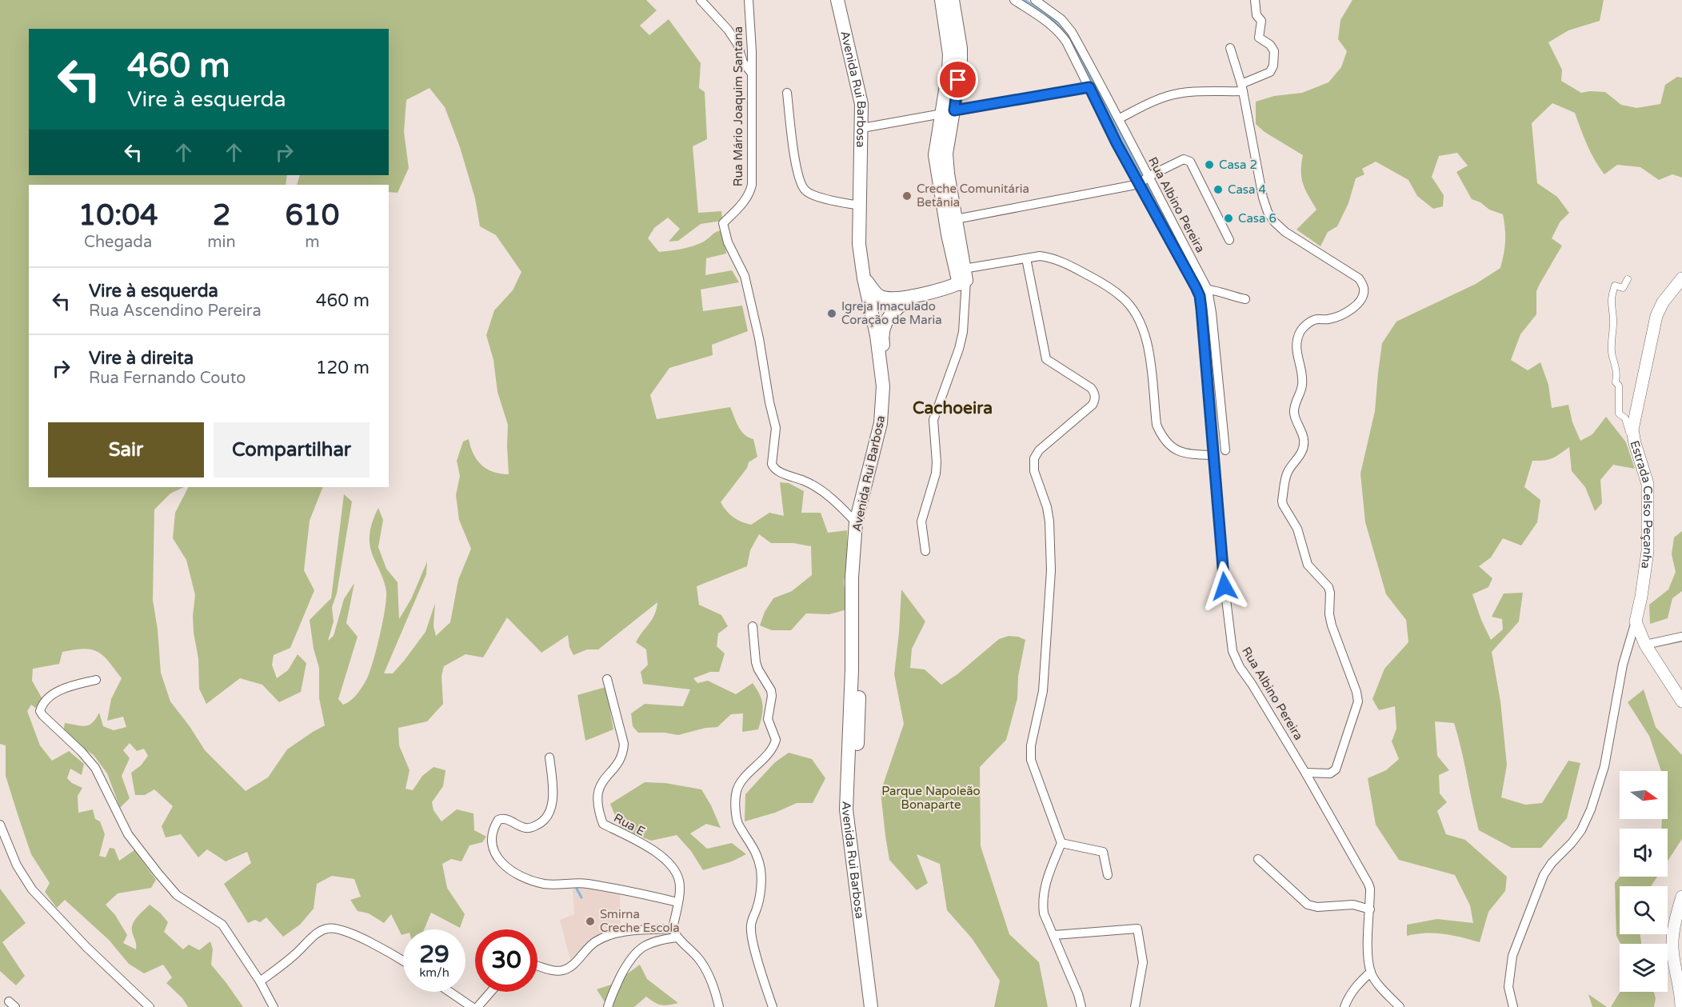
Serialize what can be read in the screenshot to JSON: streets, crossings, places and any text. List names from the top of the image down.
{
  "streets": {
    "main road": ["Avenida Rui Barbosa", "Estrada Celso Peçanha"],
    "street": ["Rua Mário Joaquim Santana", "Rua Albino Pereira", "Rua E"]
  },
  "crossings": [
    ["Avenida Rui Barbosa", "Rua Mário Joaquim Santana"]
  ],
  "districts": ["Cachoeira"],
  "parks": ["Parque Napoleão Bonaparte"],
  "places": [
    "Casa 2",
    "Casa 4",
    "Creche Comunitária Betânia",
    "Casa 6",
    "Igreja Imaculado Coração de Maria",
    "Smirna Creche Escola"
  ],
  "north": "right",
  "page": {
    "turn": ["460 m", "Vire à esquerda"],
    "eta": [
      "10:04",
      "Chegada",
      "2",
      "min",
      "610",
      "m"
    ],
    "list": [
      {
        "name": "Vire à esquerda",
        "note": "Rua Ascendino Pereira",
        "value": "460 m"
      },
      {
        "name": "Vire à direita",
        "note": "Rua Fernando Couto",
        "value": "120 m"
      }
    ],
    "buttons": ["Sair", "Compartilhar"],
    "speed": "29 km/h",
    "limit": "30"
  }
}
